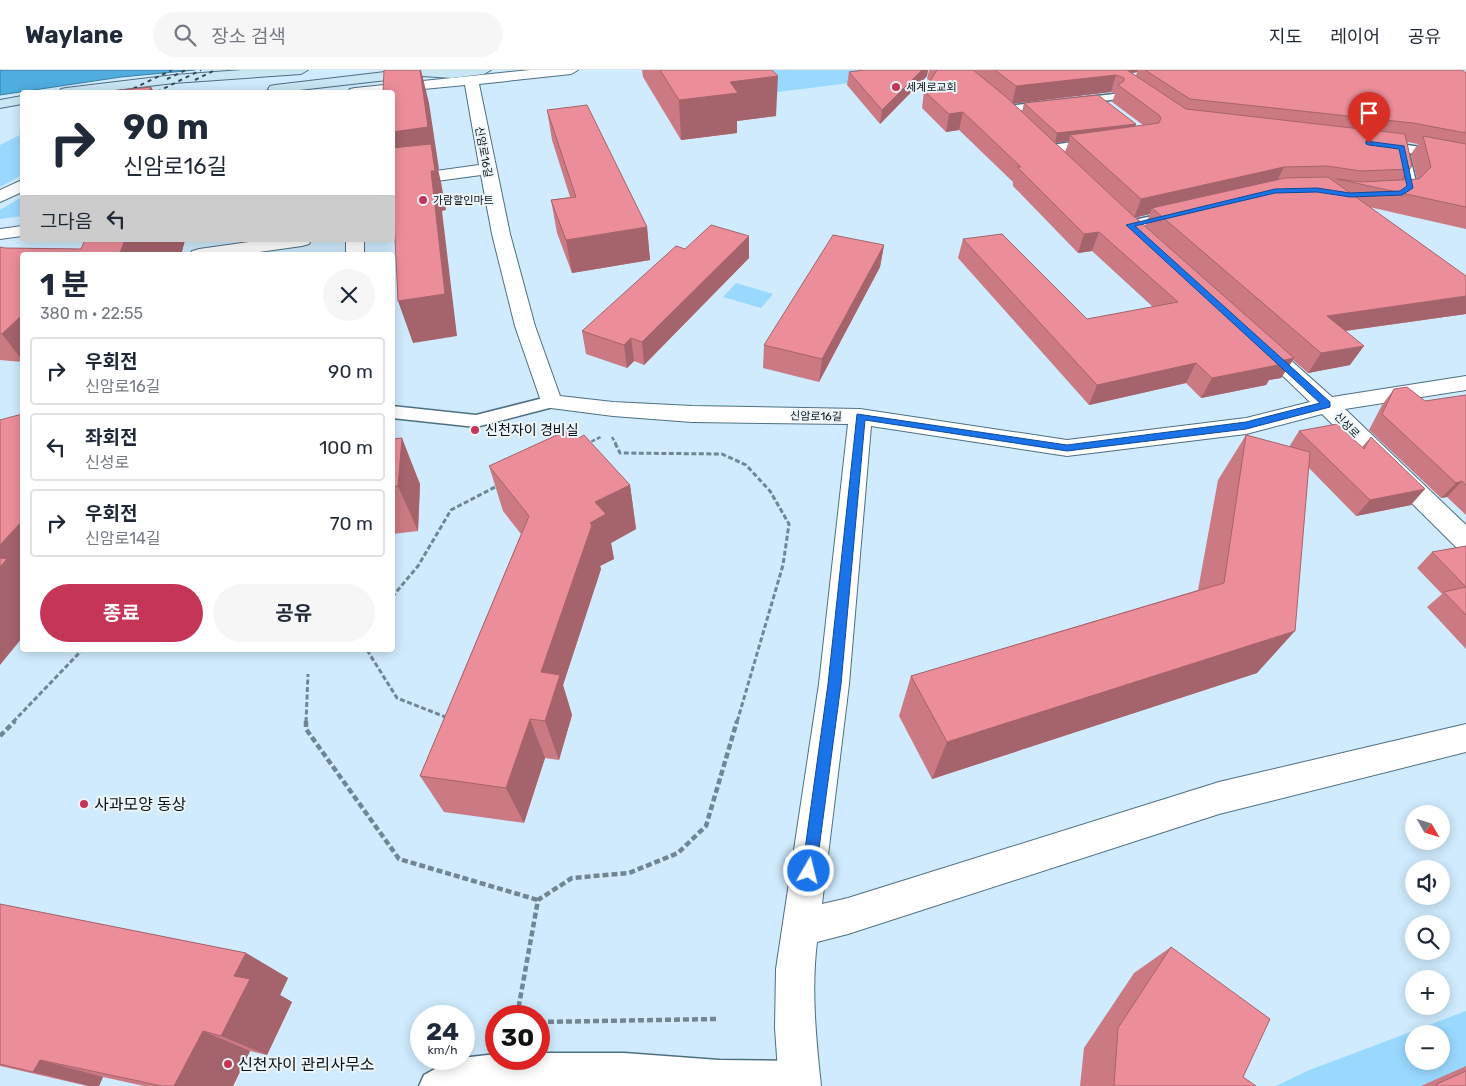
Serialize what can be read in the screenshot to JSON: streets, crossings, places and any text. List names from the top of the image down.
{
  "streets": {
    "street": ["신암로16길", "신성로"]
  },
  "crossings": [
    ["신암로16길", "신성로"]
  ],
  "places": [
    "세계로교회",
    "가람할인마트",
    "신천자이 경비실",
    "사과모양 동상",
    "신천자이 관리사무소"
  ],
  "north": "bottom right",
  "page": {
    "header": "Waylane",
    "search": "장소 검색",
    "nav": ["지도", "레이어", "공유"],
    "turn": ["90 m", "신암로16길"],
    "then": "그다음",
    "heading": ["1 분", "380 m · 22:55"],
    "list": [
      {
        "name": "우회전",
        "note": "신암로16길",
        "value": "90 m"
      },
      {
        "name": "좌회전",
        "note": "신성로",
        "value": "100 m"
      },
      {
        "name": "우회전",
        "note": "신암로14길",
        "value": "70 m"
      }
    ],
    "buttons": ["종료", "공유"],
    "map_buttons": ["+", "−"],
    "speed": "24 km/h",
    "limit": "30"
  }
}
